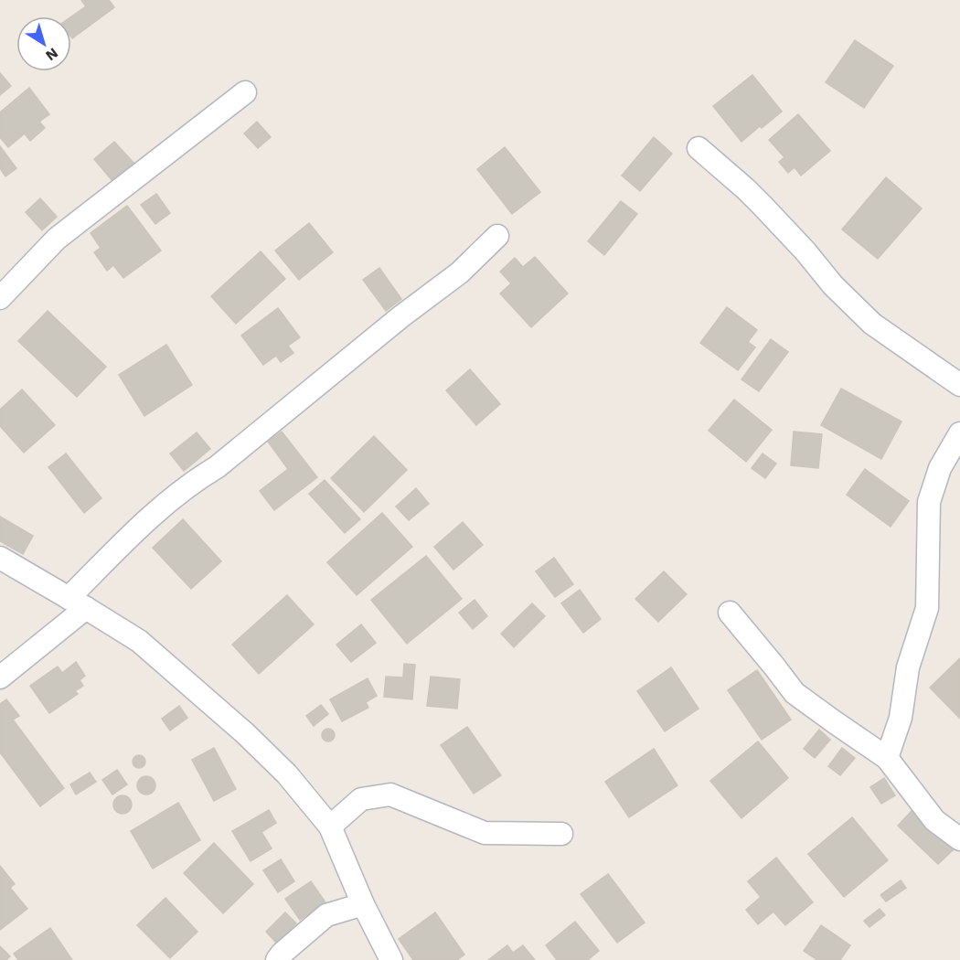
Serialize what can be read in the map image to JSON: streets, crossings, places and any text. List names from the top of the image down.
{
  "north": "bottom right"
}
